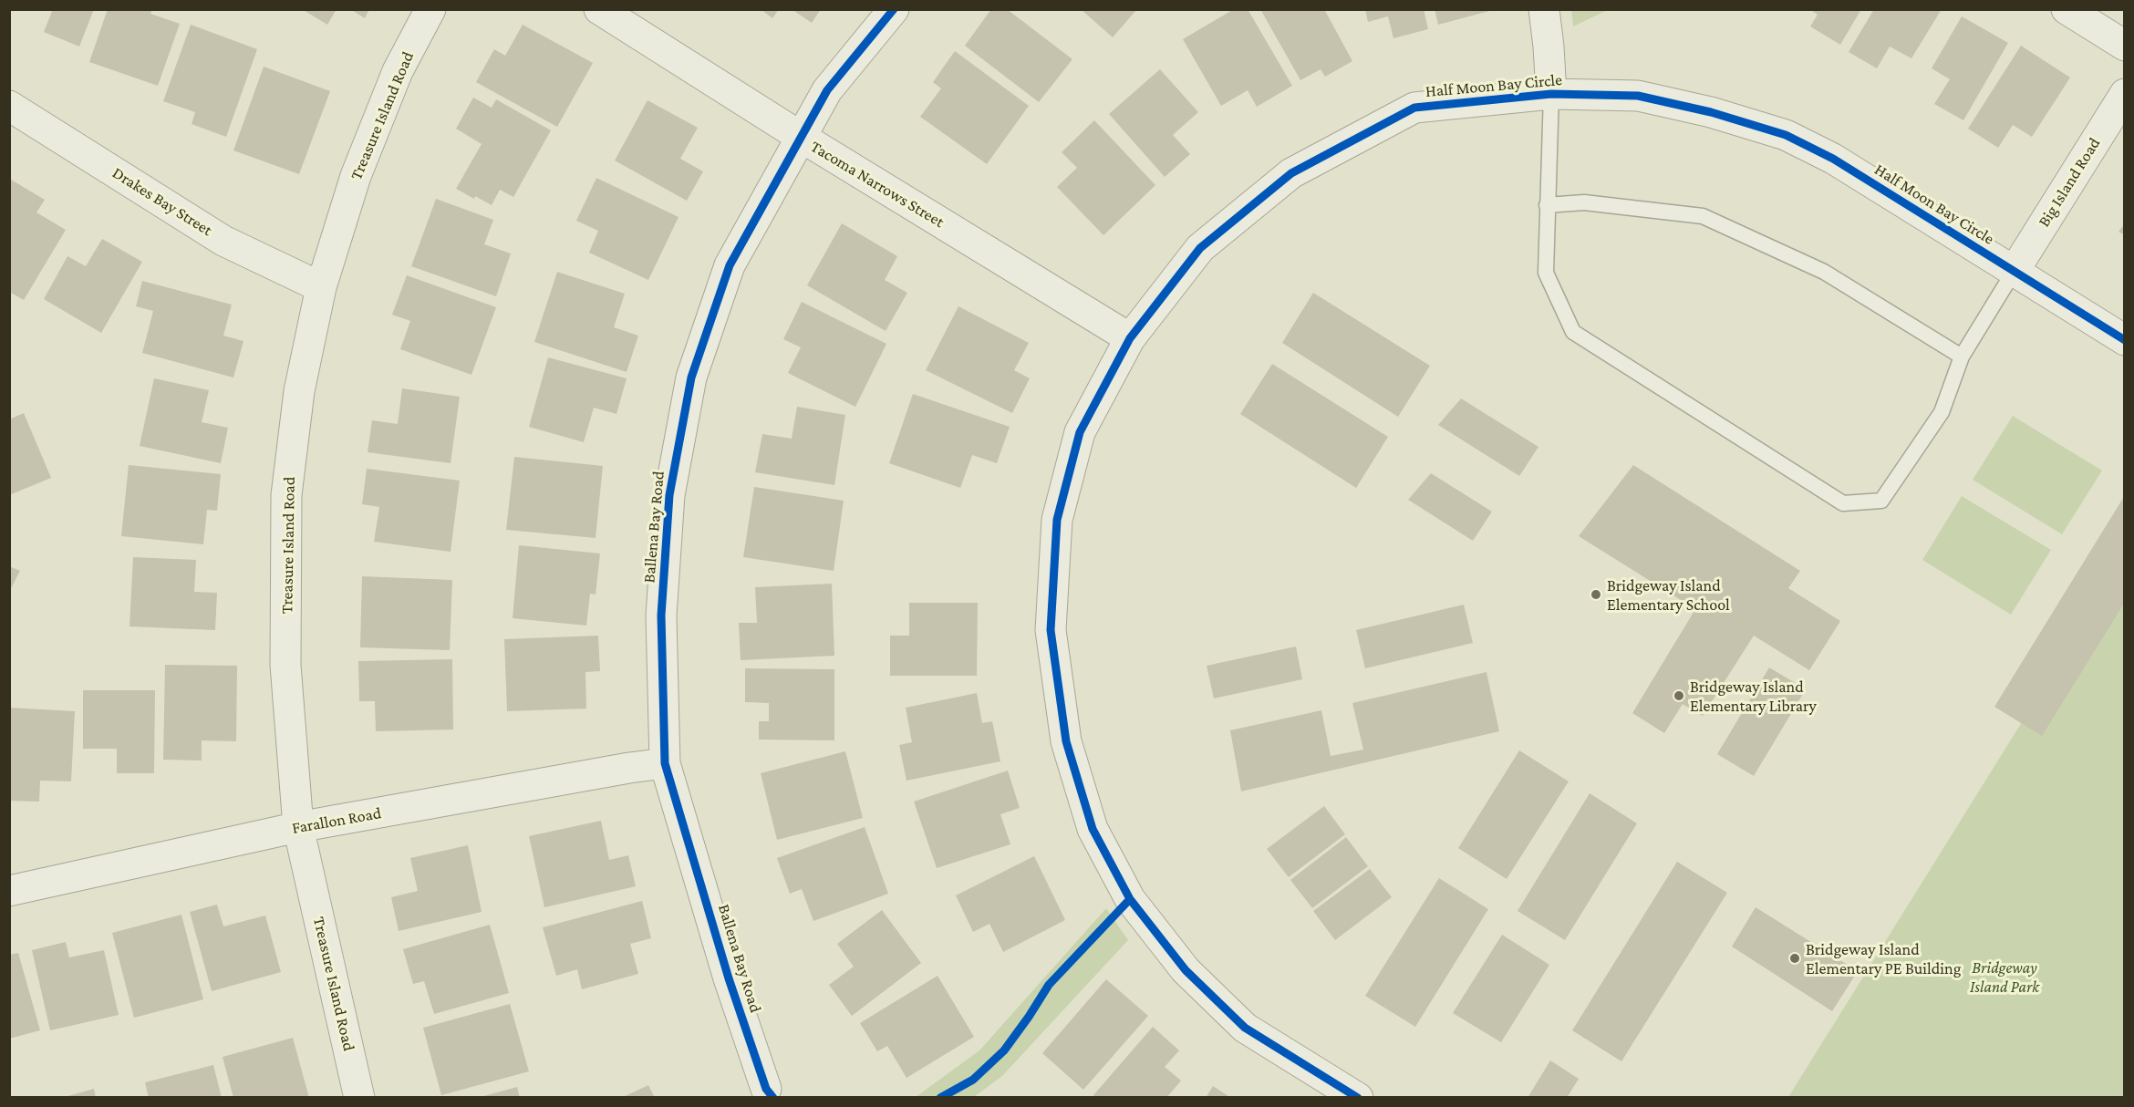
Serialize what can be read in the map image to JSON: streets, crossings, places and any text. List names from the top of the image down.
{
  "streets": {
    "street": [
      "Half Moon Bay Circle",
      "Treasure Island Road",
      "Big Island Road",
      "Tacoma Narrows Street",
      "Drakes Bay Street",
      "Ballena Bay Road",
      "Farallon Road"
    ]
  },
  "crossings": [
    ["Half Moon Bay Circle", "Big Island Road"],
    ["Half Moon Bay Circle", "Tacoma Narrows Street"],
    ["Treasure Island Road", "Drakes Bay Street"],
    ["Treasure Island Road", "Farallon Road"],
    ["Tacoma Narrows Street", "Ballena Bay Road"],
    ["Ballena Bay Road", "Farallon Road"]
  ],
  "parks": ["Bridgeway Island Park"],
  "places": ["Bridgeway Island Elementary School", "Bridgeway Island Elementary Library", "Bridgeway Island Elementary PE Building"]
}
